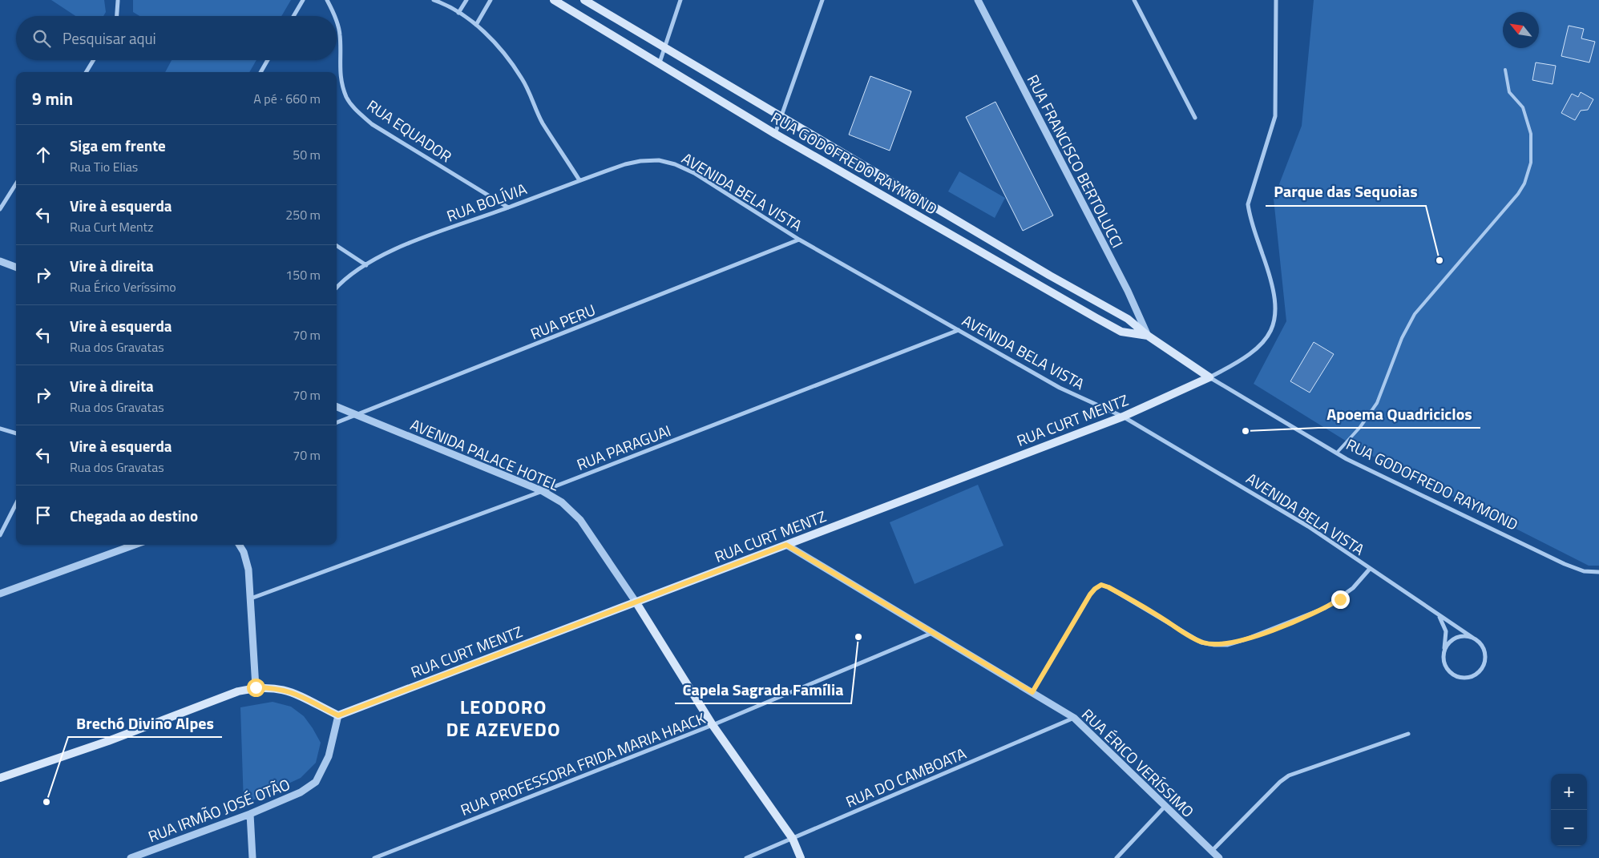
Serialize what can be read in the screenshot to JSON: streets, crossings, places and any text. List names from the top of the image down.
{
  "streets": {
    "main road": ["RUA GODOFREDO RAYMOND", "RUA CURT MENTZ", "AVENIDA PALACE HOTEL"],
    "street": [
      "RUA EQUADOR",
      "RUA FRANCISCO BERTOLUCCI",
      "AVENIDA BELA VISTA",
      "RUA BOLÍVIA",
      "RUA PERU",
      "RUA PARAGUAI",
      "RUA ÉRICO VERÍSSIMO",
      "RUA PROFESSORA FRIDA MARIA HAACK",
      "RUA DO CAMBOATA",
      "RUA IRMÃO JOSÉ OTÃO"
    ]
  },
  "crossings": [
    ["RUA EQUADOR", "RUA BOLÍVIA"],
    ["RUA FRANCISCO BERTOLUCCI", "RUA GODOFREDO RAYMOND"],
    ["RUA GODOFREDO RAYMOND", "RUA CURT MENTZ"],
    ["AVENIDA BELA VISTA", "RUA BOLÍVIA"],
    ["AVENIDA BELA VISTA", "RUA PERU"],
    ["AVENIDA BELA VISTA", "RUA CURT MENTZ"],
    ["AVENIDA BELA VISTA", "RUA PARAGUAI"],
    ["RUA PERU", "AVENIDA PALACE HOTEL"],
    ["RUA CURT MENTZ", "AVENIDA PALACE HOTEL"],
    ["RUA CURT MENTZ", "RUA ÉRICO VERÍSSIMO"],
    ["RUA CURT MENTZ", "RUA IRMÃO JOSÉ OTÃO"],
    ["RUA PARAGUAI", "AVENIDA PALACE HOTEL"],
    ["AVENIDA PALACE HOTEL", "RUA PROFESSORA FRIDA MARIA HAACK"],
    ["AVENIDA PALACE HOTEL", "RUA DO CAMBOATA"],
    ["RUA ÉRICO VERÍSSIMO", "RUA PROFESSORA FRIDA MARIA HAACK"],
    ["RUA ÉRICO VERÍSSIMO", "RUA DO CAMBOATA"]
  ],
  "districts": ["LEODORO DE AZEVEDO"],
  "places": [
    "Parque das Sequoias",
    "Apoema Quadriciclos",
    "Capela Sagrada Família",
    "Brechó Divino Alpes"
  ],
  "north": "top left",
  "page": {
    "search": "Pesquisar aqui",
    "heading": ["9 min", "A pé · 660 m"],
    "list": [
      ["Siga em frente", "Rua Tio Elias", "50 m"],
      ["Vire à esquerda", "Rua Curt Mentz", "250 m"],
      ["Vire à direita", "Rua Érico Veríssimo", "150 m"],
      ["Vire à esquerda", "Rua dos Gravatas", "70 m"],
      ["Vire à direita", "Rua dos Gravatas", "70 m"],
      ["Vire à esquerda", "Rua dos Gravatas", "70 m"],
      "Chegada ao destino"
    ],
    "map_buttons": ["+", "−"]
  }
}
